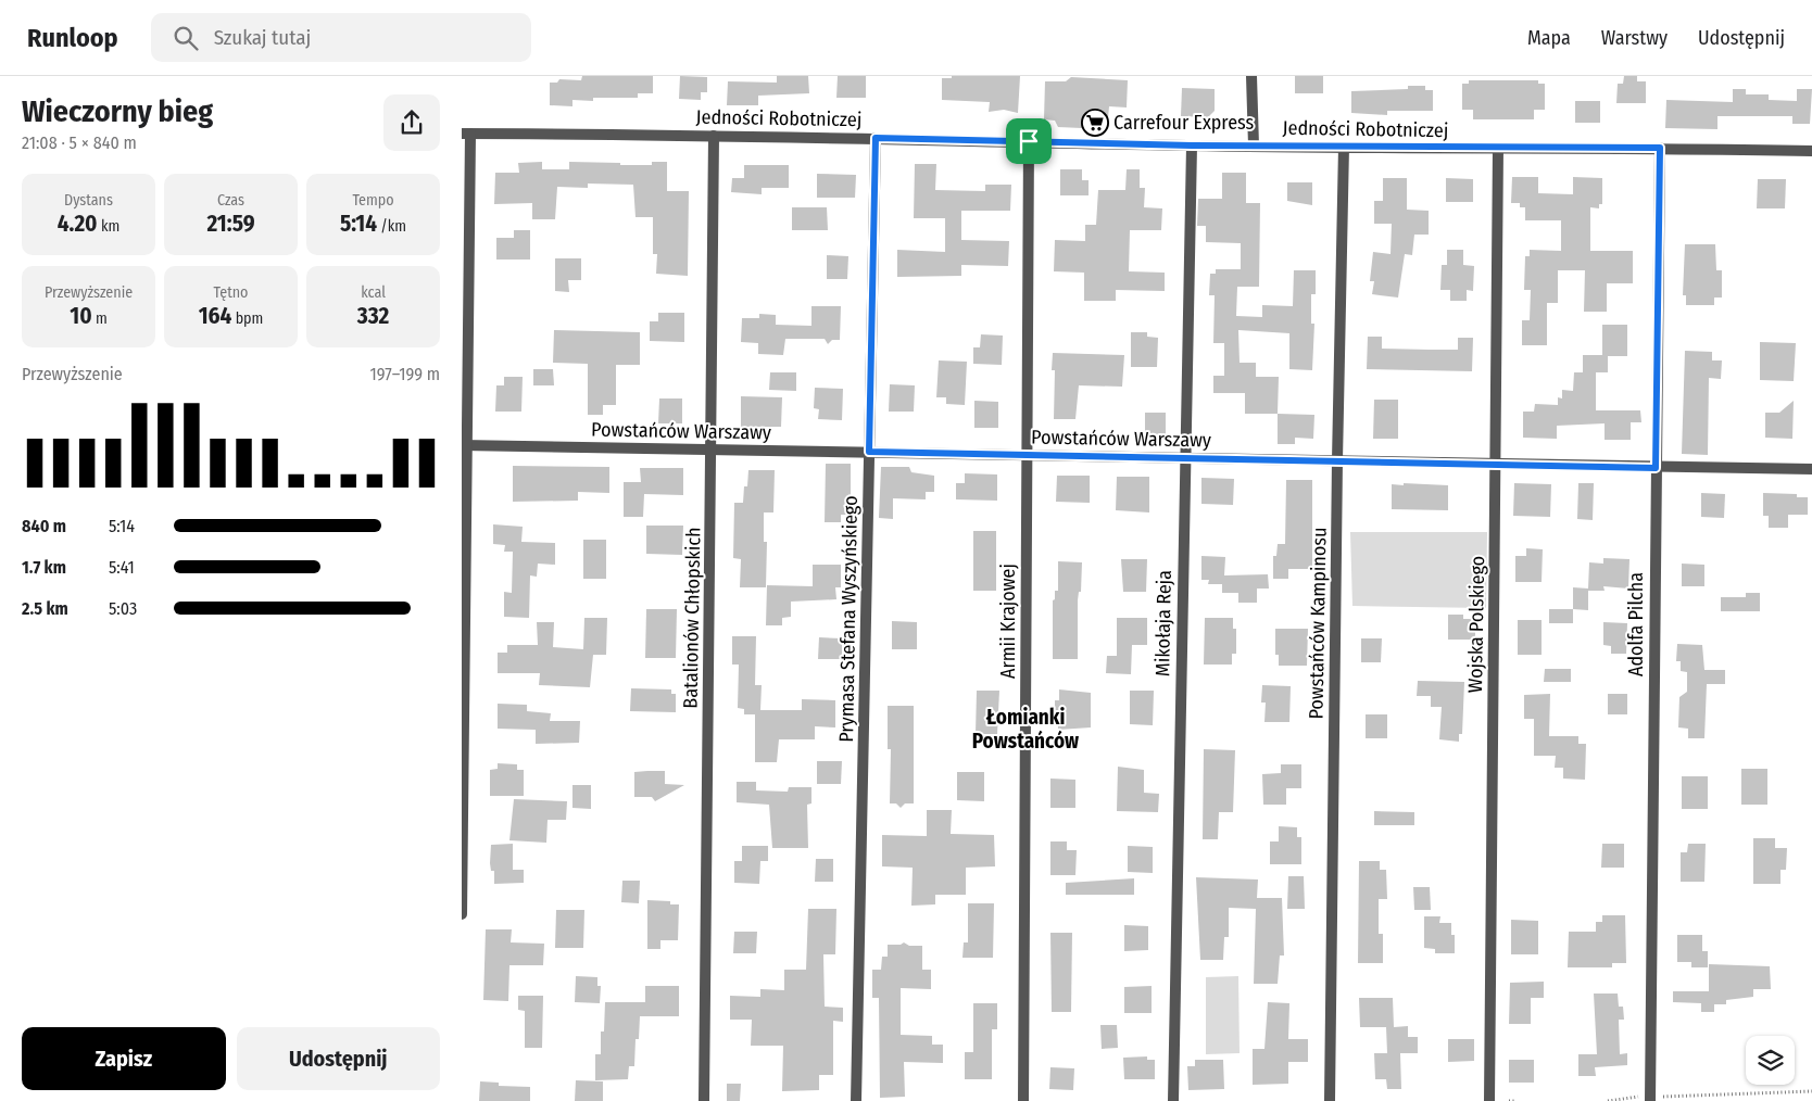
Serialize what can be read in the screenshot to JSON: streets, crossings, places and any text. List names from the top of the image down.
{
  "streets": {
    "street": [
      "Jedności Robotniczej",
      "Powstańców Warszawy",
      "Batalionów Chłopskich",
      "Prymasa Stefana Wyszyńskiego",
      "Armii Krajowej",
      "Mikołaja Reja",
      "Powstańców Kampinosu",
      "Wojska Polskiego",
      "Adolfa Pilcha"
    ]
  },
  "crossings": [
    ["Jedności Robotniczej", "Batalionów Chłopskich"],
    ["Jedności Robotniczej", "Prymasa Stefana Wyszyńskiego"],
    ["Jedności Robotniczej", "Armii Krajowej"],
    ["Jedności Robotniczej", "Mikołaja Reja"],
    ["Jedności Robotniczej", "Powstańców Kampinosu"],
    ["Jedności Robotniczej", "Wojska Polskiego"],
    ["Jedności Robotniczej", "Adolfa Pilcha"],
    ["Powstańców Warszawy", "Batalionów Chłopskich"],
    ["Powstańców Warszawy", "Prymasa Stefana Wyszyńskiego"],
    ["Powstańców Warszawy", "Armii Krajowej"],
    ["Powstańców Warszawy", "Mikołaja Reja"],
    ["Powstańców Warszawy", "Powstańców Kampinosu"],
    ["Powstańców Warszawy", "Wojska Polskiego"],
    ["Powstańców Warszawy", "Adolfa Pilcha"]
  ],
  "districts": ["Łomianki Powstańców"],
  "places": {
    "supermarket": ["Carrefour Express"]
  },
  "page": {
    "header": "Runloop",
    "search": "Szukaj tutaj",
    "nav": ["Mapa", "Warstwy", "Udostępnij"],
    "heading": ["Wieczorny bieg", "21:08 · 5 × 840 m"],
    "stats": [
      ["Dystans", "4.20 km"],
      ["Czas", "21:59"],
      ["Tempo", "5:14 /km"],
      ["Przewyższenie", "10 m"],
      ["Tętno", "164 bpm"],
      ["kcal", "332"]
    ],
    "chart": ["Przewyższenie", "197–199 m"],
    "list": [
      {
        "name": "840 m",
        "note": "5:14"
      },
      {
        "name": "1.7 km",
        "note": "5:41"
      },
      {
        "name": "2.5 km",
        "note": "5:03"
      }
    ],
    "buttons": ["Zapisz", "Udostępnij"]
  }
}
